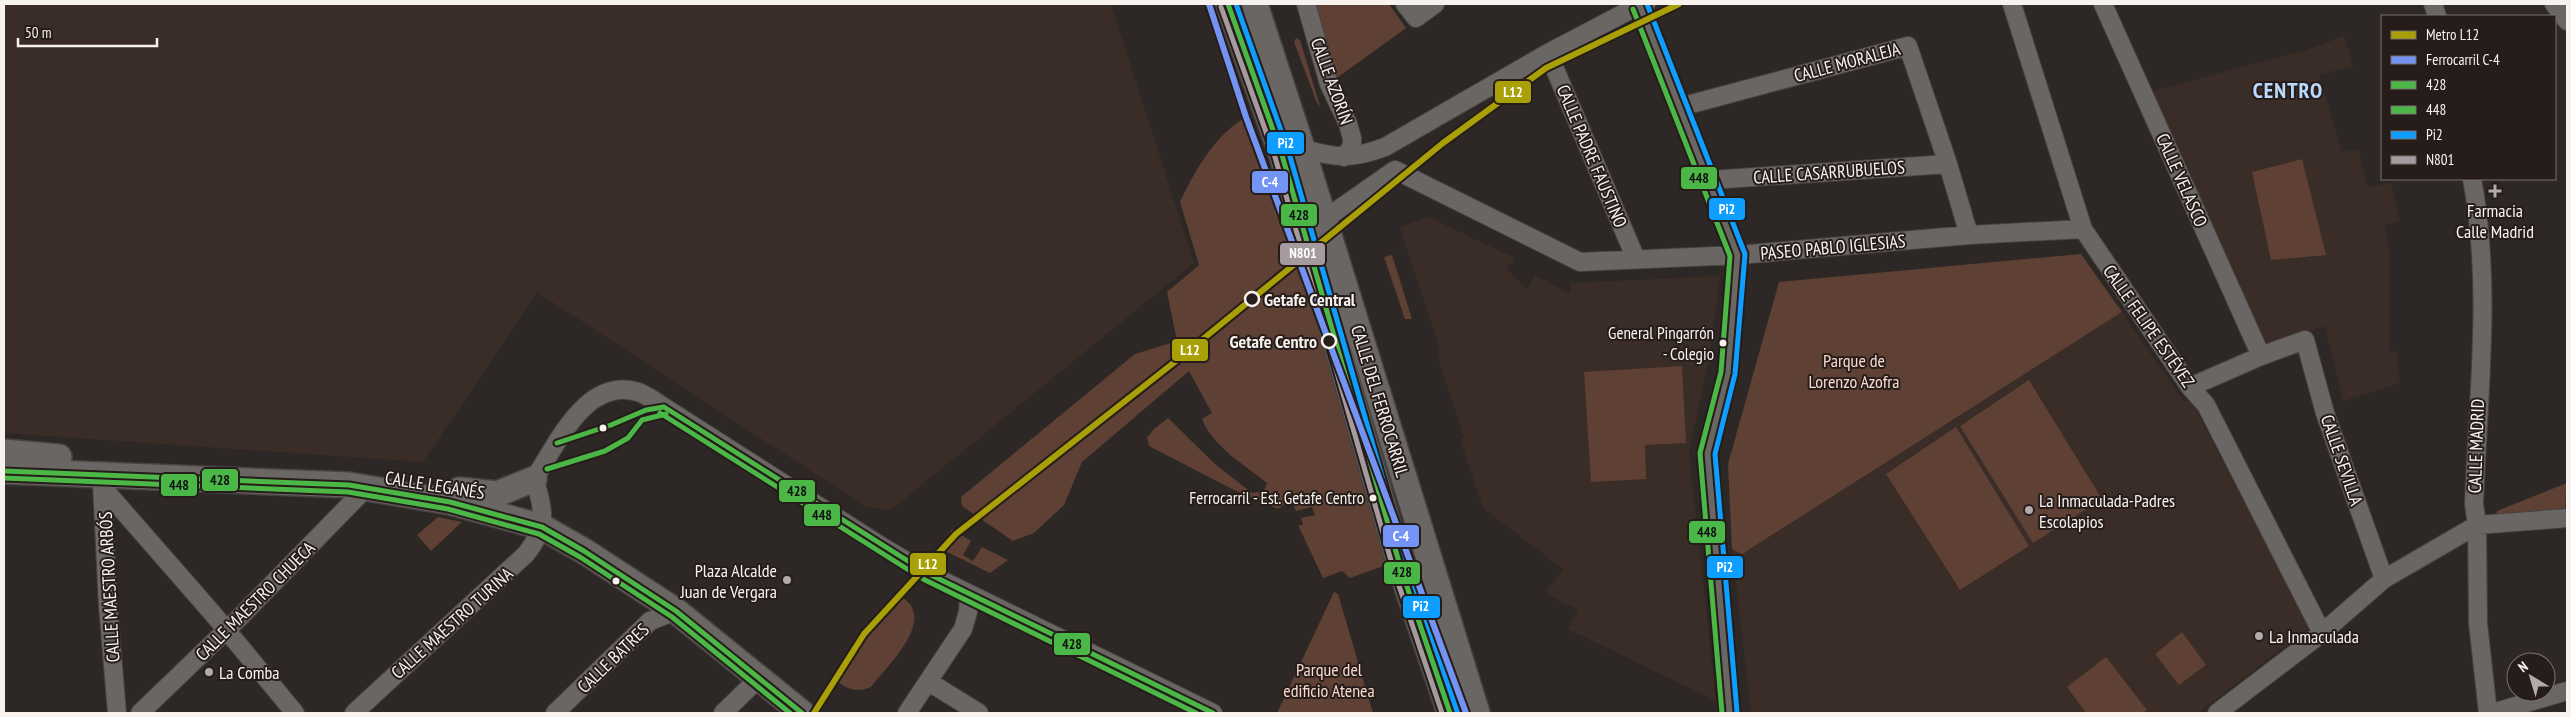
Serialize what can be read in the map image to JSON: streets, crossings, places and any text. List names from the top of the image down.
{
  "streets": {
    "street": [
      "CALLE MORALEJA",
      "CALLE AZORÍN",
      "CALLE PADRE FAUSTINO",
      "CALLE CASARRUBUELOS",
      "CALLE VELASCO",
      "PASEO PABLO IGLESIAS",
      "CALLE FELIPE ESTÉVEZ",
      "CALLE DEL FERROCARRIL",
      "CALLE MADRID",
      "CALLE SEVILLA",
      "CALLE LEGANÉS",
      "CALLE MAESTRO ARBÓS",
      "CALLE MAESTRO CHUECA",
      "CALLE MAESTRO TURINA",
      "CALLE BATRES"
    ]
  },
  "crossings": [
    ["CALLE MORALEJA", "CALLE CASARRUBUELOS"],
    ["CALLE MORALEJA", "PASEO PABLO IGLESIAS"],
    ["CALLE PADRE FAUSTINO", "PASEO PABLO IGLESIAS"],
    ["CALLE VELASCO", "CALLE SEVILLA"],
    ["PASEO PABLO IGLESIAS", "CALLE FELIPE ESTÉVEZ"],
    ["CALLE LEGANÉS", "CALLE MAESTRO ARBÓS"],
    ["CALLE LEGANÉS", "CALLE MAESTRO CHUECA"],
    ["CALLE LEGANÉS", "CALLE MAESTRO TURINA"],
    ["CALLE LEGANÉS", "CALLE BATRES"]
  ],
  "districts": ["CENTRO"],
  "parks": ["Parque de Lorenzo Azofra", "Parque del edificio Atenea"],
  "places": {
    "health": ["Farmacia Calle Madrid"],
    "other": [
      "Getafe Central",
      "Getafe Centro",
      "General Pingarrón - Colegio",
      "Ferrocarril - Est. Getafe Centro",
      "La Inmaculada-Padres Escolapios",
      "Plaza Alcalde Juan de Vergara",
      "La Inmaculada",
      "La Comba"
    ]
  },
  "lines": [
    "metro line L12",
    "rail line C-4",
    "transit line 428",
    "transit line Pi2",
    "transit line N801",
    "transit line 448"
  ],
  "legend": [
    "Metro L12",
    "Ferrocarril C-4",
    "428",
    "448",
    "Pi2",
    "N801"
  ],
  "scale_bar": "50 m",
  "north": "top left"
}
